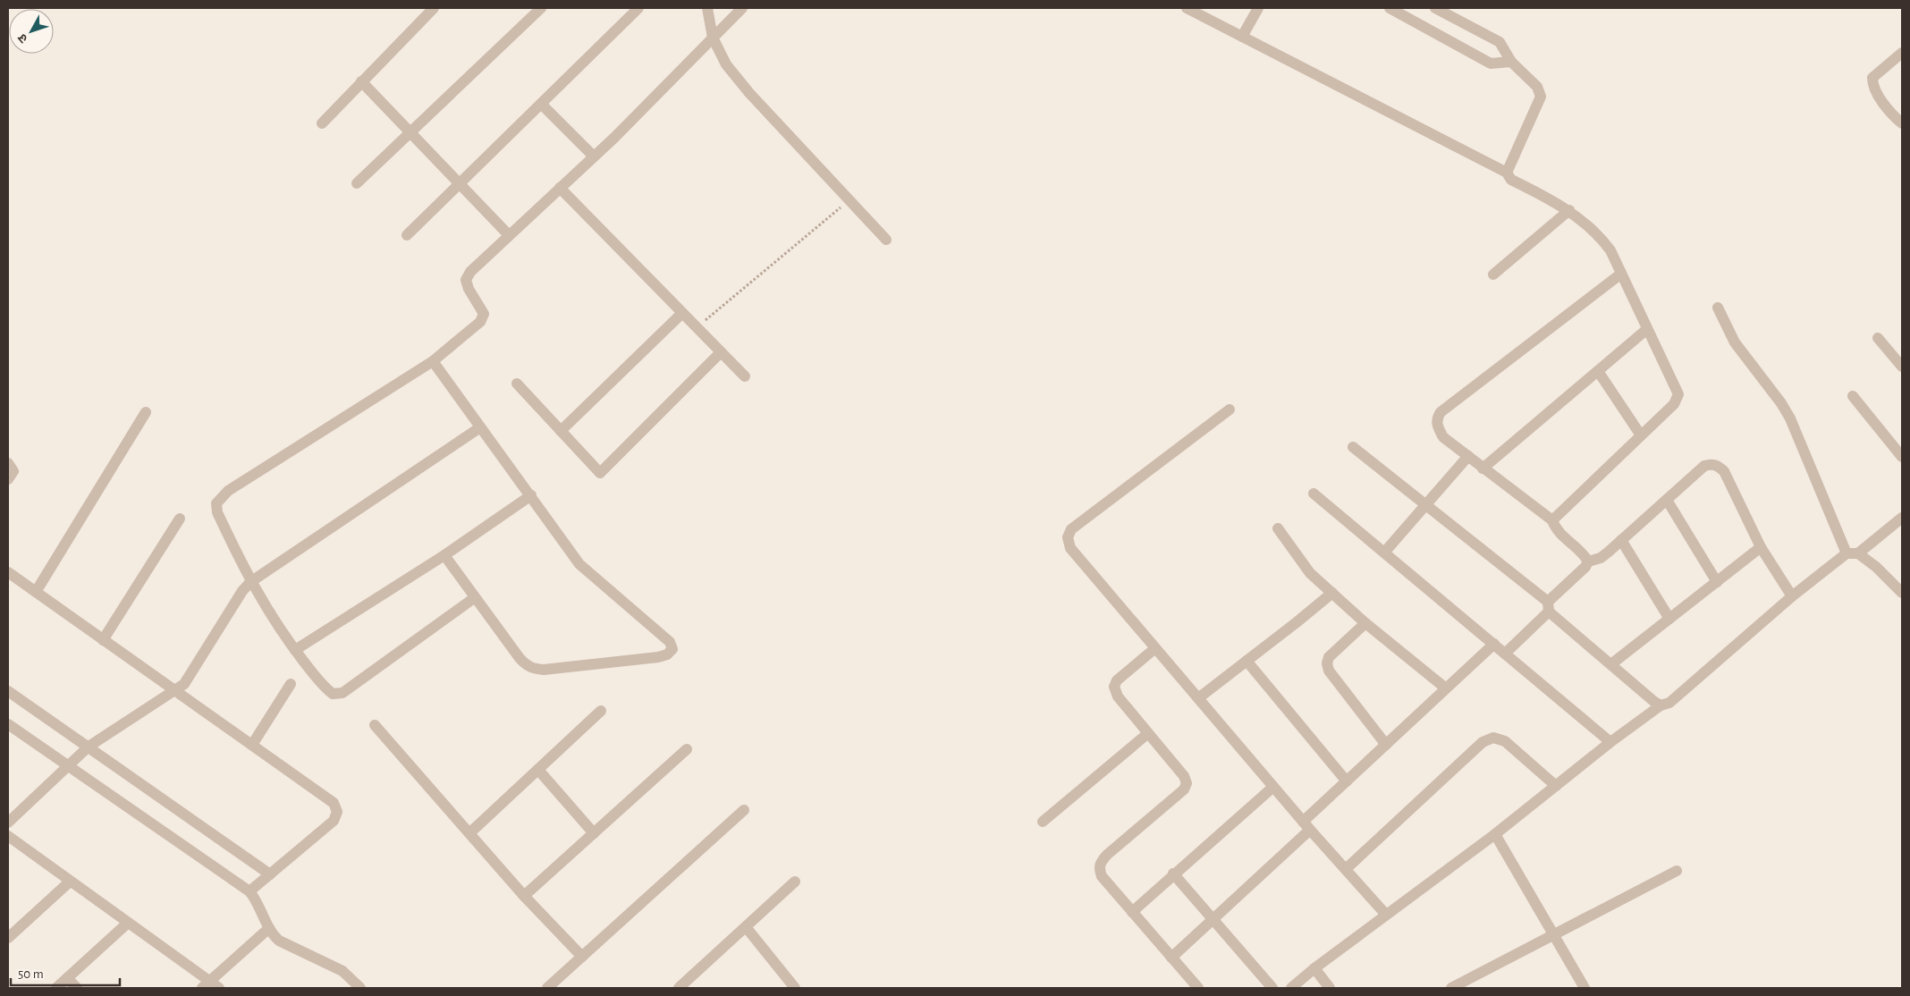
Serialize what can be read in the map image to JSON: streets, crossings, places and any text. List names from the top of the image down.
{
  "scale_bar": "50 m",
  "north": "bottom left"
}
